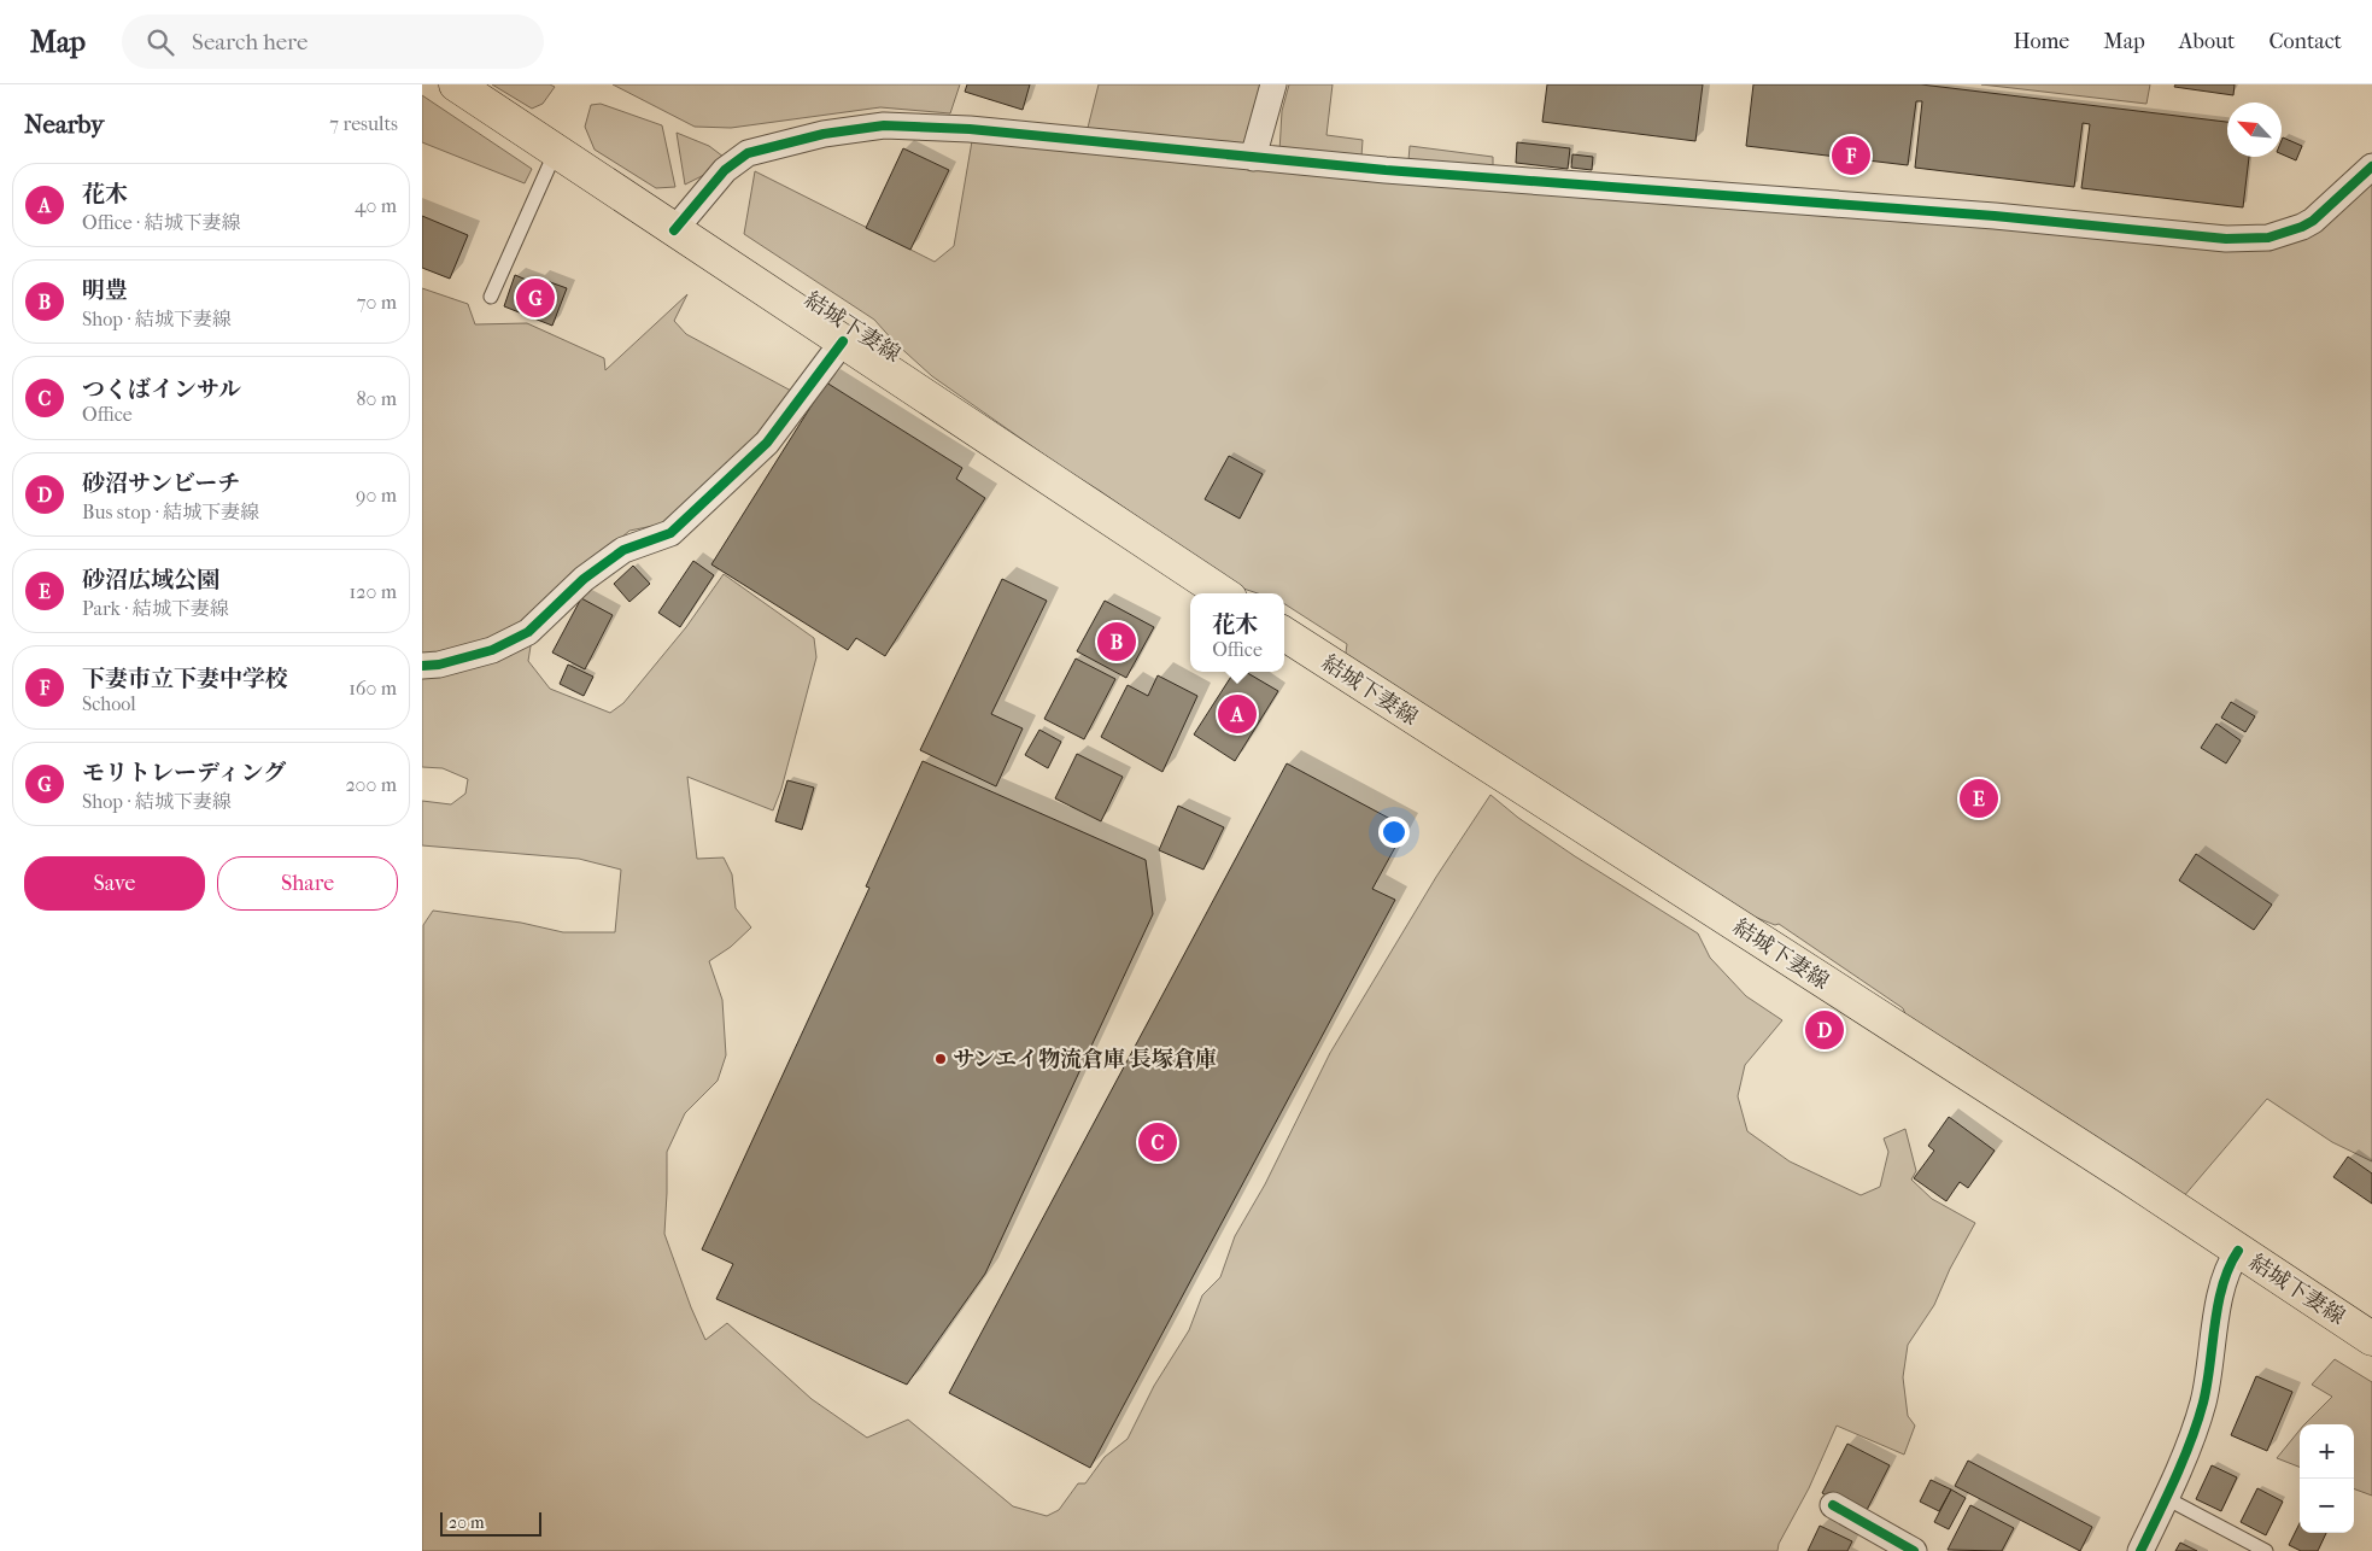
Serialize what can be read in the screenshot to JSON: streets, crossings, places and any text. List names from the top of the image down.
{
  "streets": {
    "main road": ["結城下妻線"]
  },
  "places": ["サンエイ物流倉庫 長塚倉庫"],
  "scale_bar": "20 m",
  "north": "top left",
  "page": {
    "header": "Map",
    "search": "Search here",
    "nav": [
      "Home",
      "Map",
      "About",
      "Contact"
    ],
    "heading": ["Nearby", "7 results"],
    "pins": [
      "F",
      "G",
      "B",
      "A",
      "E",
      "D",
      "C"
    ],
    "list": [
      {
        "mark": "A",
        "name": "花木",
        "note": "Office · 結城下妻線",
        "value": "40 m"
      },
      {
        "mark": "B",
        "name": "明豊",
        "note": "Shop · 結城下妻線",
        "value": "70 m"
      },
      {
        "mark": "C",
        "name": "つくばインサル",
        "note": "Office",
        "value": "80 m"
      },
      {
        "mark": "D",
        "name": "砂沼サンビーチ",
        "note": "Bus stop · 結城下妻線",
        "value": "90 m"
      },
      {
        "mark": "E",
        "name": "砂沼広域公園",
        "note": "Park · 結城下妻線",
        "value": "120 m"
      },
      {
        "mark": "F",
        "name": "下妻市立下妻中学校",
        "note": "School",
        "value": "160 m"
      },
      {
        "mark": "G",
        "name": "モリトレーディング",
        "note": "Shop · 結城下妻線",
        "value": "200 m"
      }
    ],
    "popup": ["花木", "Office"],
    "buttons": ["Save", "Share"],
    "map_buttons": ["+", "−"],
    "scale": "20 m"
  }
}
